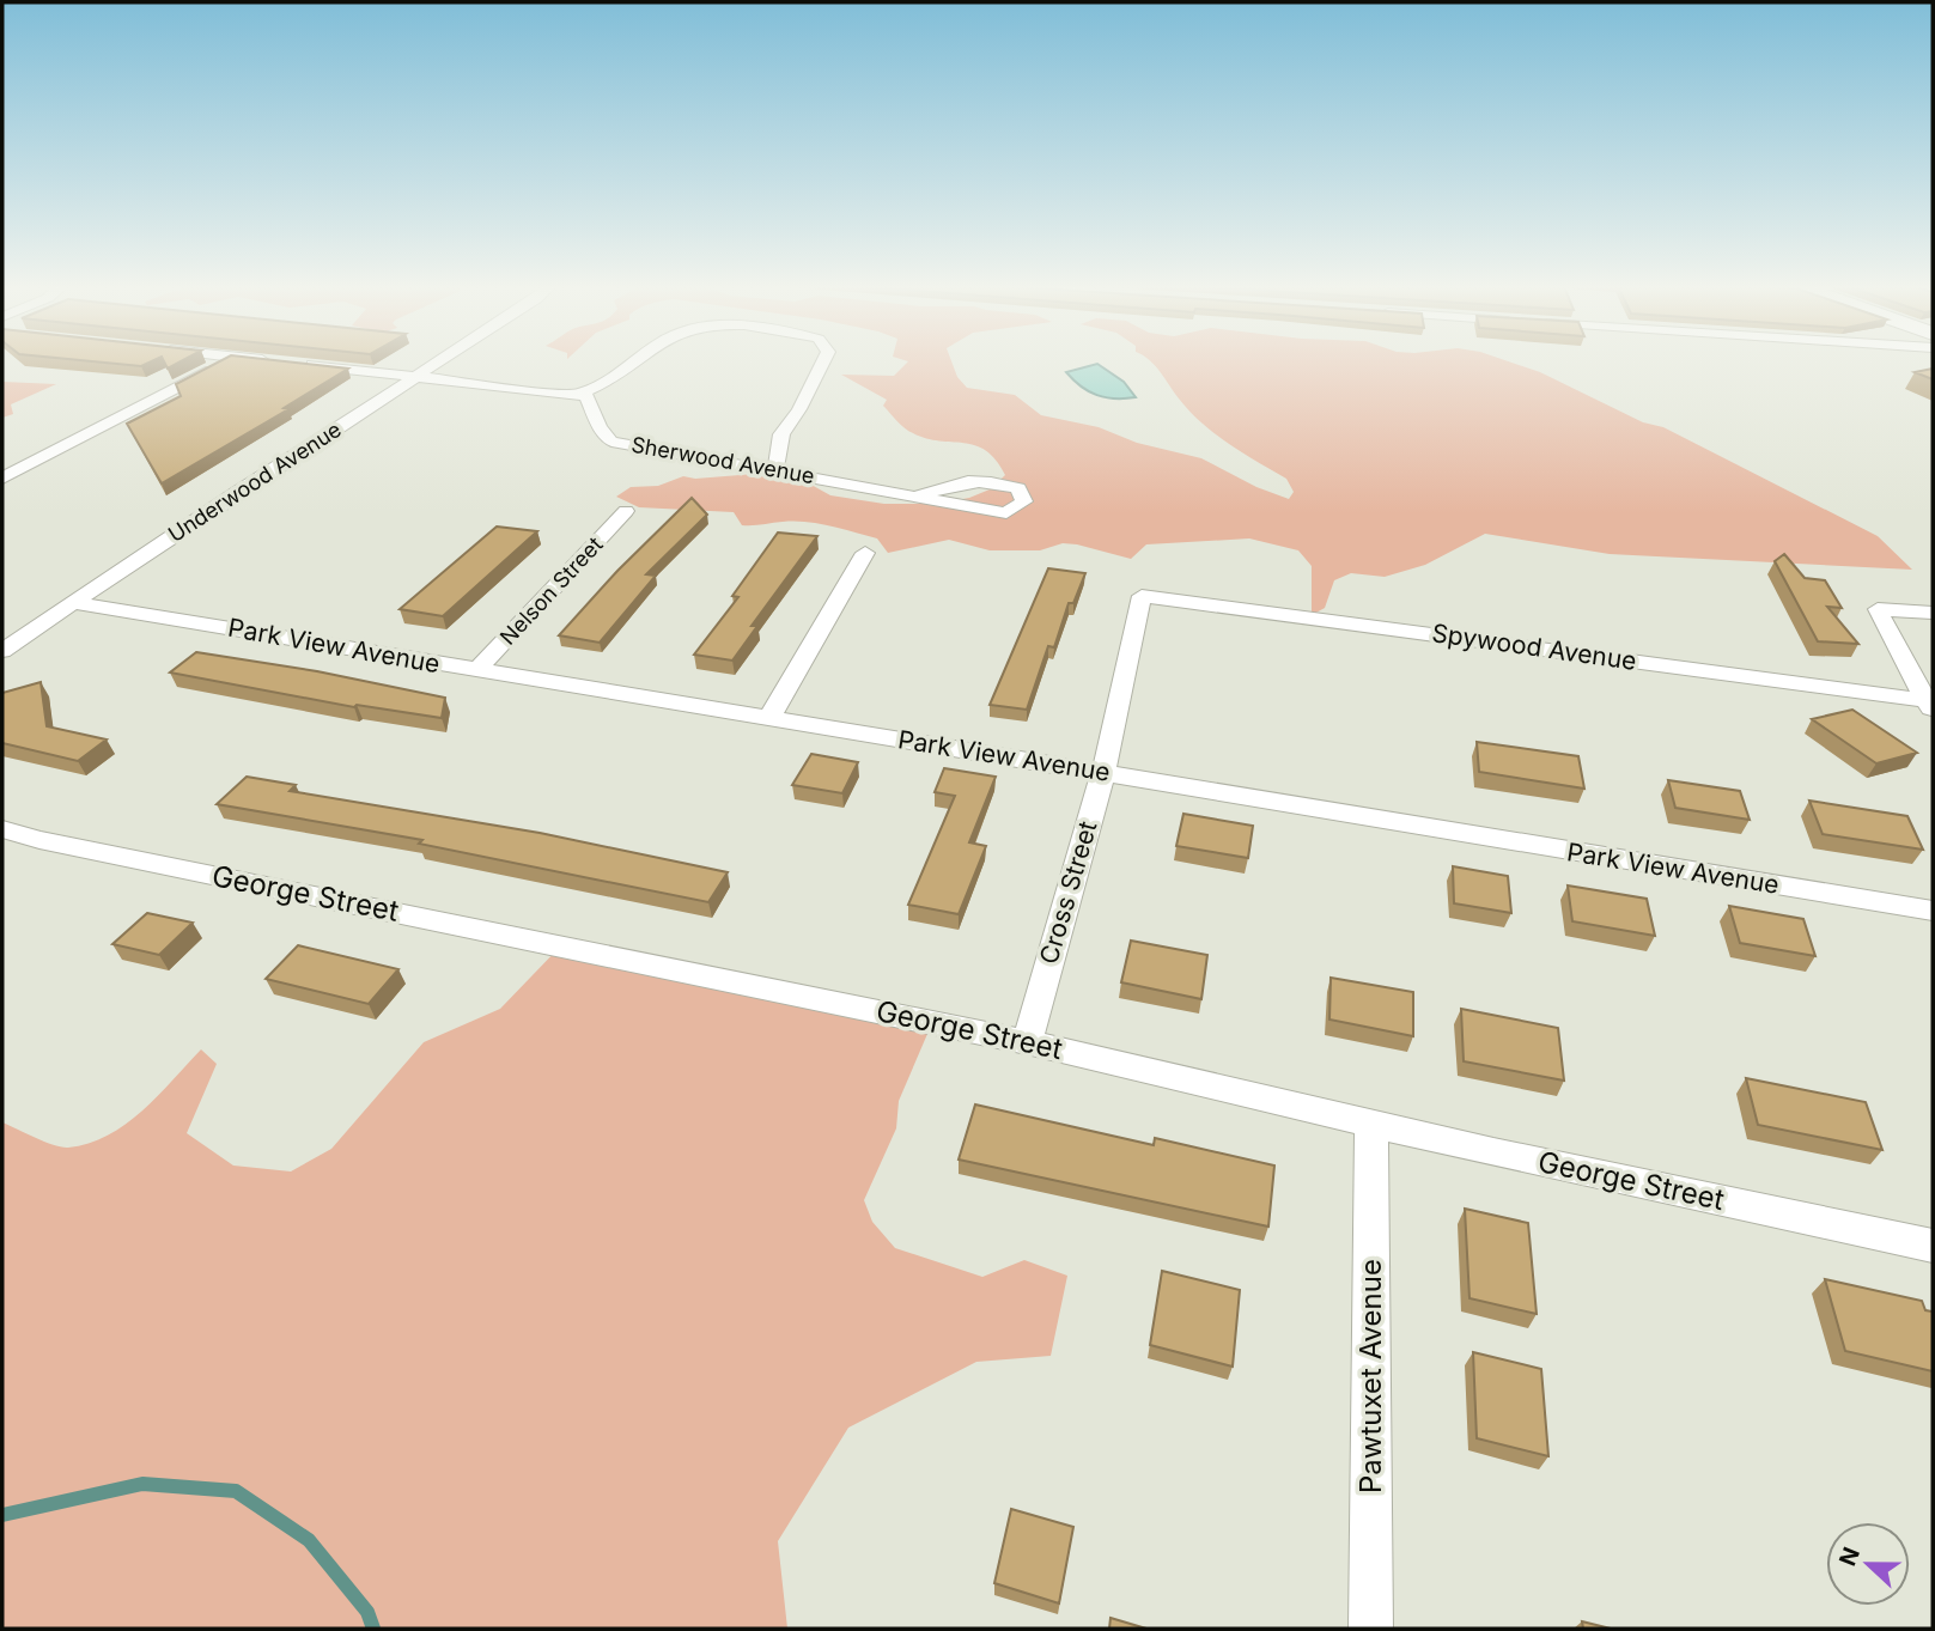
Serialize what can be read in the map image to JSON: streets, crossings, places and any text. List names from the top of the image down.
{
  "streets": {
    "street": [
      "Sherwood Avenue",
      "Underwood Avenue",
      "Nelson Street",
      "Park View Avenue",
      "Spywood Avenue",
      "Cross Street",
      "George Street",
      "Pawtuxet Avenue"
    ]
  },
  "crossings": [
    ["Underwood Avenue", "Park View Avenue"],
    ["Nelson Street", "Park View Avenue"],
    ["Park View Avenue", "Cross Street"],
    ["Spywood Avenue", "Cross Street"],
    ["Cross Street", "George Street"],
    ["George Street", "Pawtuxet Avenue"]
  ],
  "north": "left"
}
